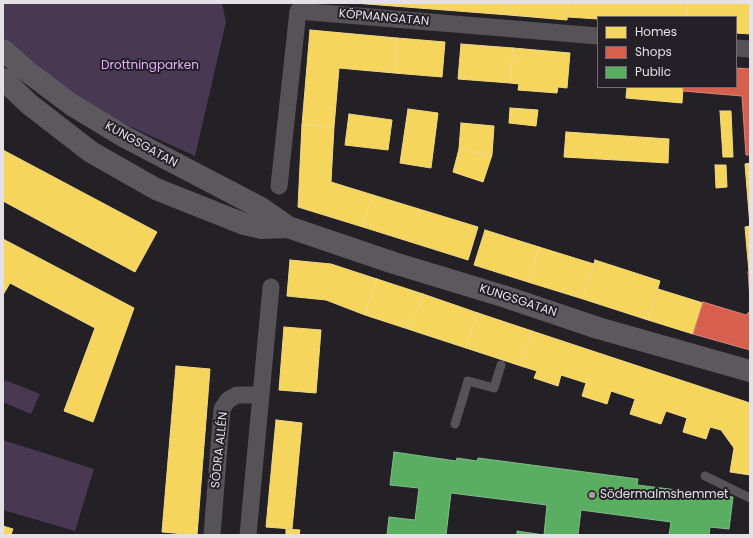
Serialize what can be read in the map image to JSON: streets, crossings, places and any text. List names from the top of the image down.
{
  "streets": {
    "main road": ["KUNGSGATAN"],
    "street": ["KÖPMANGATAN", "SÖDRA ALLÉN"]
  },
  "parks": ["Drottningparken"],
  "places": ["Södermalmshemmet"],
  "legend": ["Homes", "Shops", "Public"]
}
